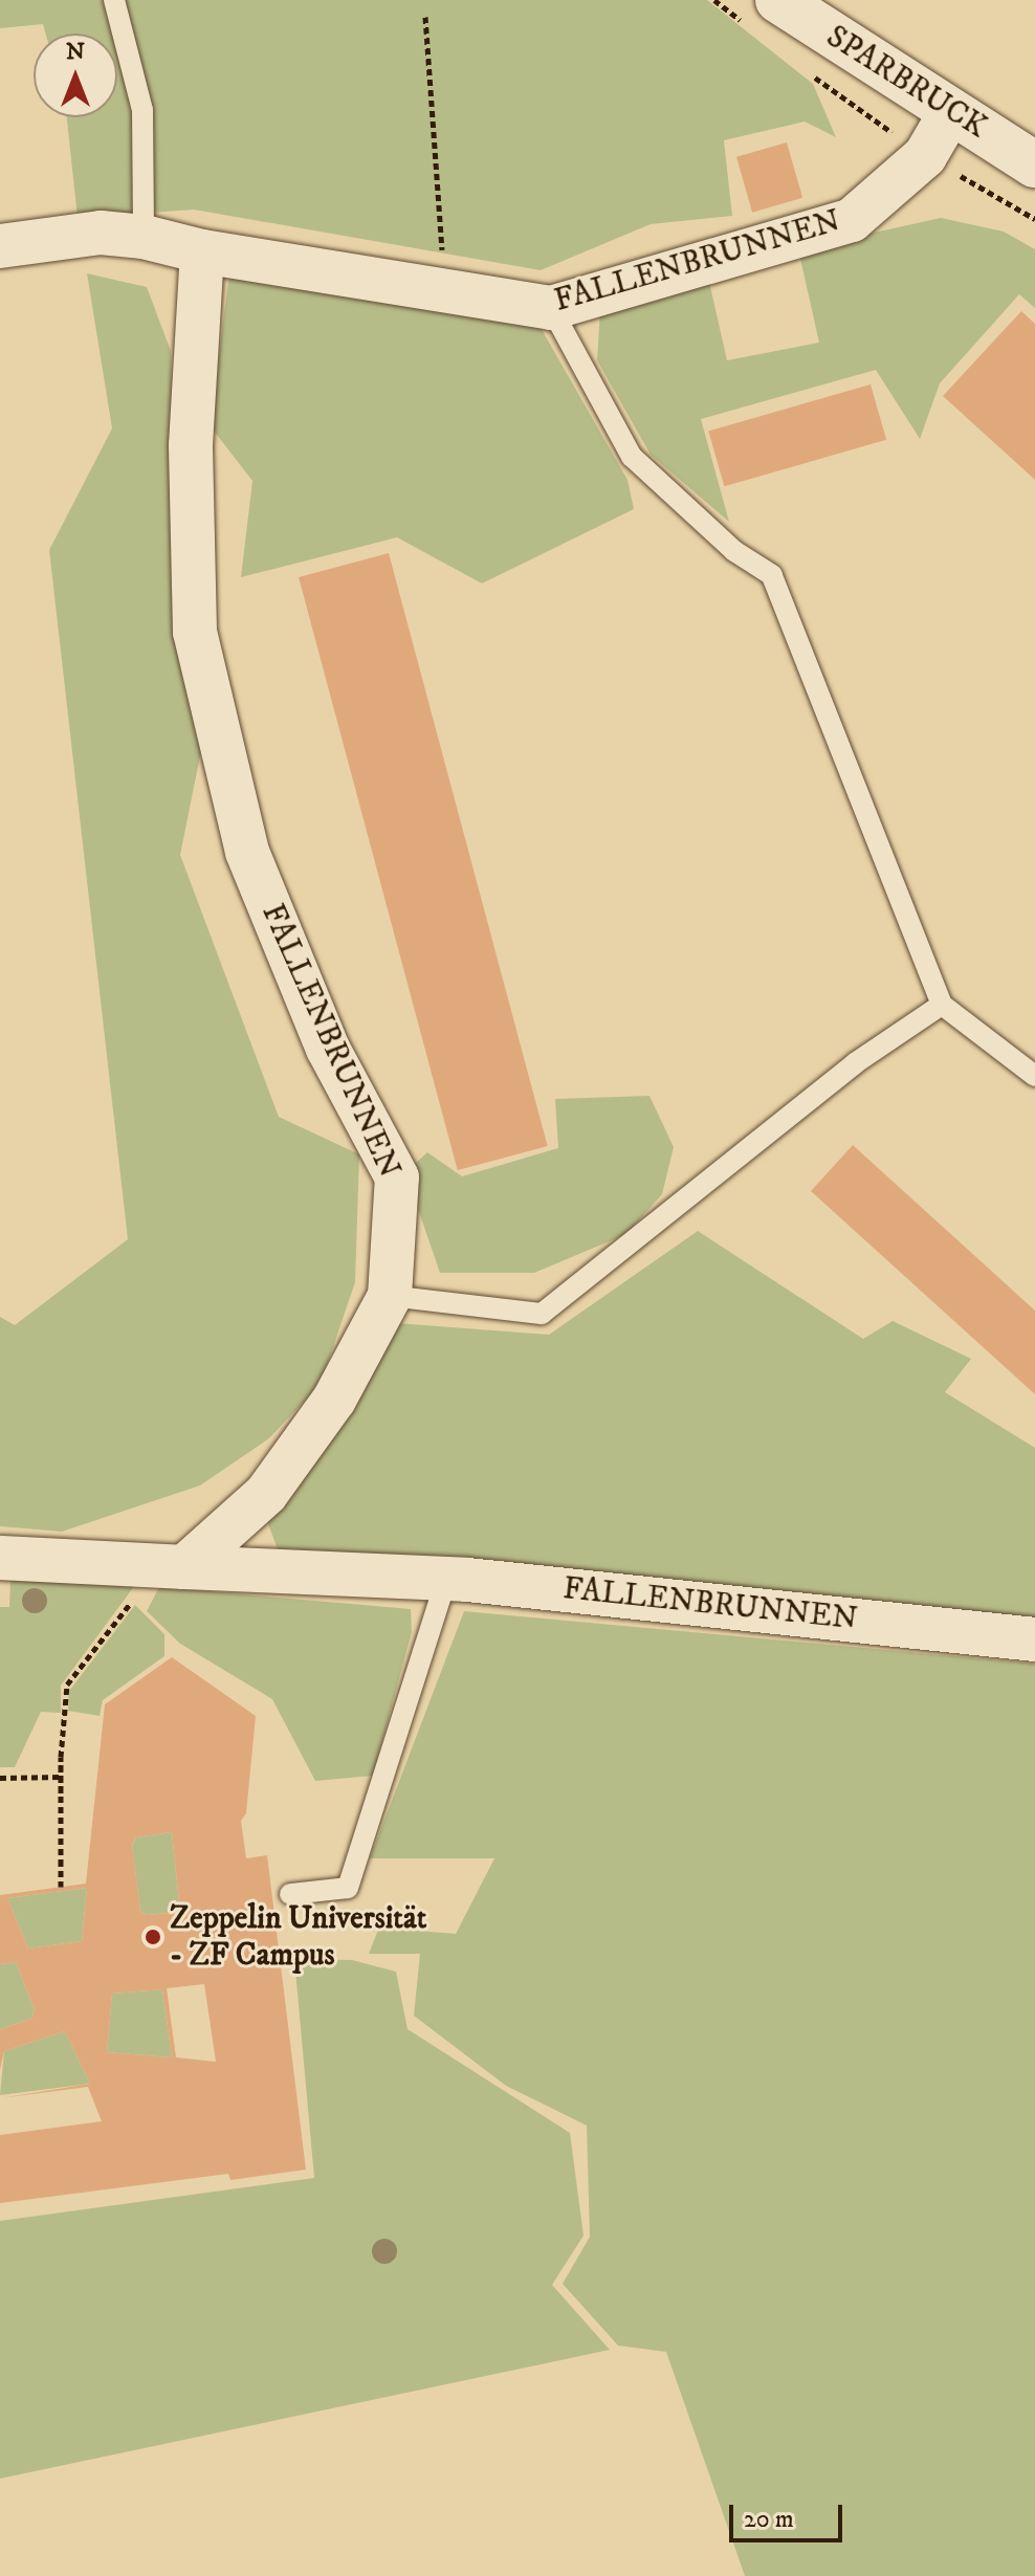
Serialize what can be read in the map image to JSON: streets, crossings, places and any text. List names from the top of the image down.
{
  "streets": {
    "main road": ["SPARBRUCK"],
    "street": ["FALLENBRUNNEN"]
  },
  "crossings": [
    ["SPARBRUCK", "FALLENBRUNNEN"]
  ],
  "places": ["Zeppelin Universität - ZF Campus"],
  "scale_bar": "20 m",
  "north": "top"
}
